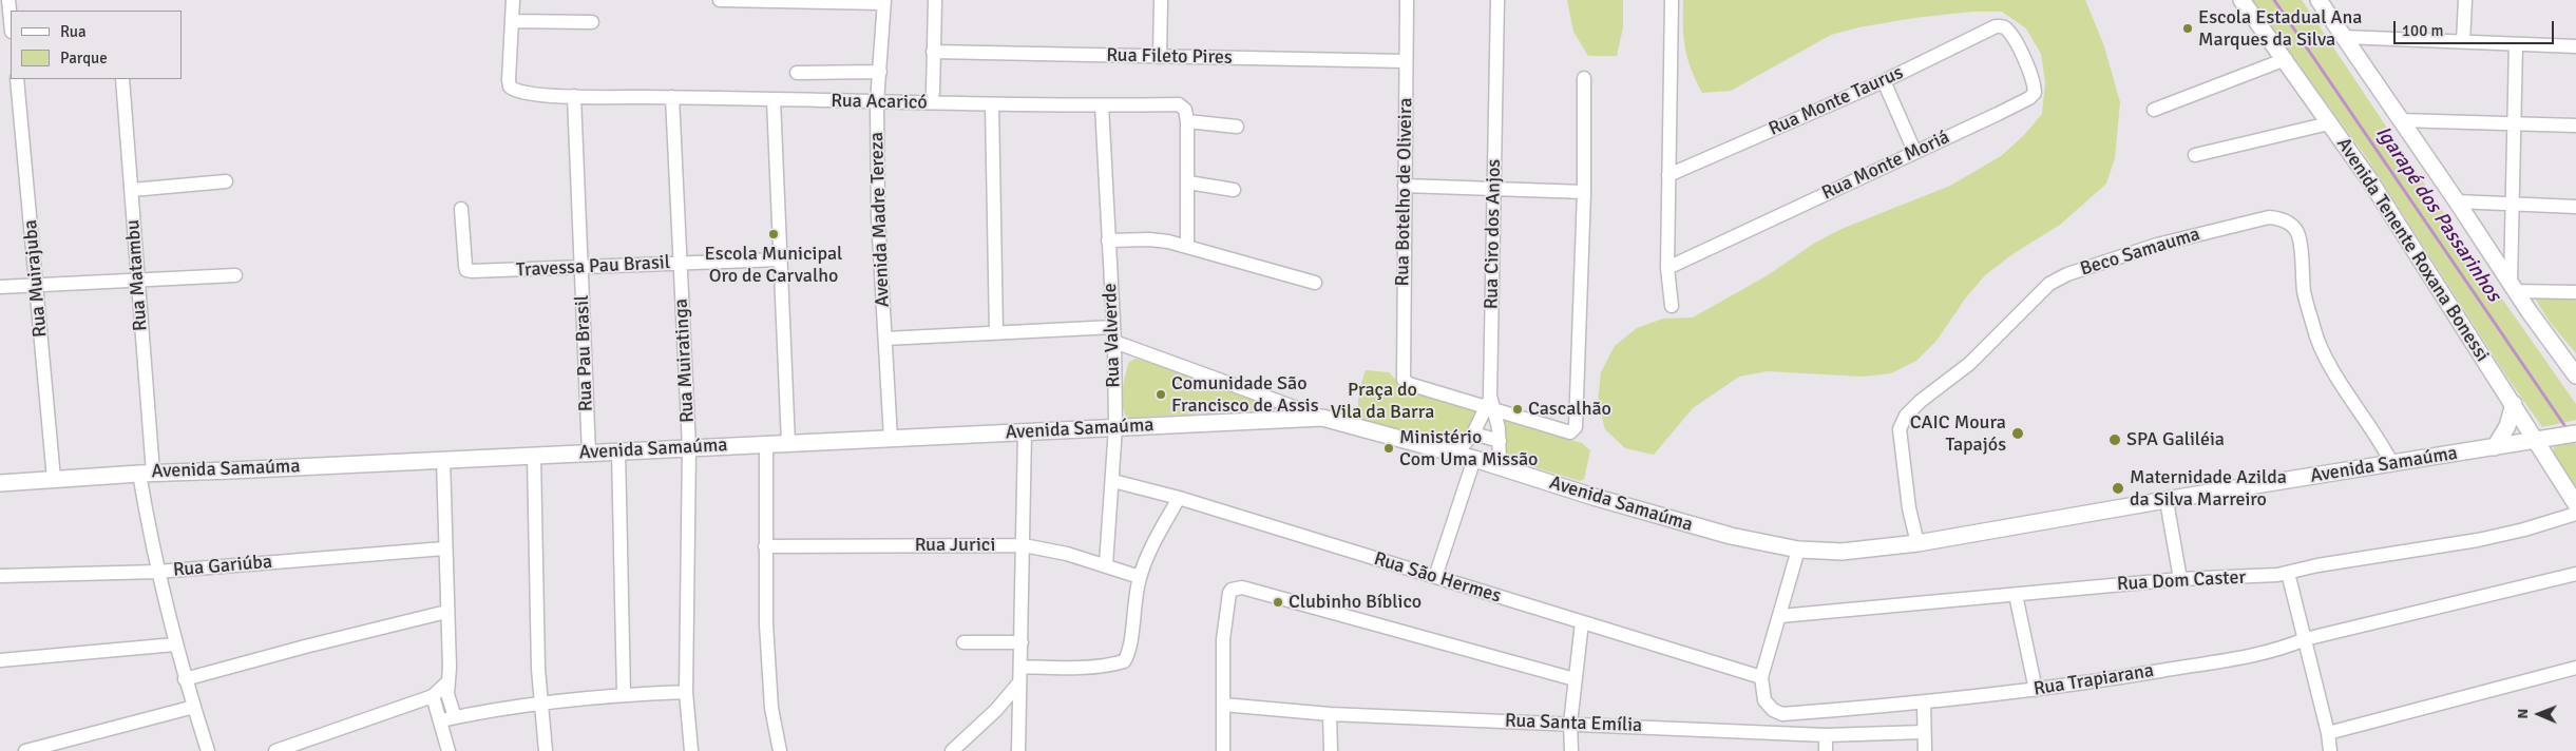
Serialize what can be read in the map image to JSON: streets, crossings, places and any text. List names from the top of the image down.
{
  "streets": {
    "street": [
      "Rua Fileto Pires",
      "Rua Monte Taurus",
      "Rua Acaricó",
      "Rua Monte Moriá",
      "Rua Botelho de Oliveira",
      "Avenida Madre Tereza",
      "Rua Ciro dos Anjos",
      "Avenida Tenente Roxana Bonessi",
      "Beco Samauma",
      "Travessa Pau Brasil",
      "Rua Matambu",
      "Rua Muirajuba",
      "Rua Valverde",
      "Rua Pau Brasil",
      "Rua Muiratinga",
      "Avenida Samaúma",
      "Rua Jurici",
      "Rua Gariúba",
      "Rua São Hermes",
      "Rua Dom Caster",
      "Rua Trapiarana",
      "Rua Santa Emília"
    ]
  },
  "crossings": [
    ["Rua Fileto Pires", "Rua Botelho de Oliveira"],
    ["Rua Monte Taurus", "Rua Monte Moriá"],
    ["Rua Acaricó", "Avenida Madre Tereza"],
    ["Rua Acaricó", "Rua Valverde"],
    ["Rua Acaricó", "Rua Pau Brasil"],
    ["Rua Acaricó", "Rua Muiratinga"],
    ["Rua Botelho de Oliveira", "Rua Ciro dos Anjos"],
    ["Avenida Madre Tereza", "Avenida Samaúma"],
    ["Rua Ciro dos Anjos", "Avenida Samaúma"],
    ["Avenida Tenente Roxana Bonessi", "Avenida Samaúma"],
    ["Beco Samauma", "Avenida Samaúma"],
    ["Travessa Pau Brasil", "Rua Pau Brasil"],
    ["Travessa Pau Brasil", "Rua Muiratinga"],
    ["Rua Matambu", "Avenida Samaúma"],
    ["Rua Matambu", "Rua Gariúba"],
    ["Rua Muirajuba", "Avenida Samaúma"],
    ["Rua Valverde", "Avenida Samaúma"],
    ["Rua Valverde", "Rua Jurici"],
    ["Rua Valverde", "Rua São Hermes"],
    ["Rua Pau Brasil", "Avenida Samaúma"],
    ["Rua Muiratinga", "Avenida Samaúma"],
    ["Avenida Samaúma", "Rua Trapiarana"],
    ["Rua São Hermes", "Rua Trapiarana"],
    ["Rua Dom Caster", "Rua Trapiarana"]
  ],
  "water": ["Igarapé dos Passarinhos"],
  "parks": ["Praça do Vila da Barra"],
  "places": [
    "Escola Estadual Ana Marques da Silva",
    "Escola Municipal Oro de Carvalho",
    "Comunidade São Francisco de Assis",
    "Cascalhão",
    "CAIC Moura Tapajós",
    "SPA Galiléia",
    "Ministério Com Uma Missão",
    "Maternidade Azilda da Silva Marreiro",
    "Clubinho Bíblico"
  ],
  "legend": ["Rua", "Parque"],
  "scale_bar": "100 m",
  "north": "left"
}
